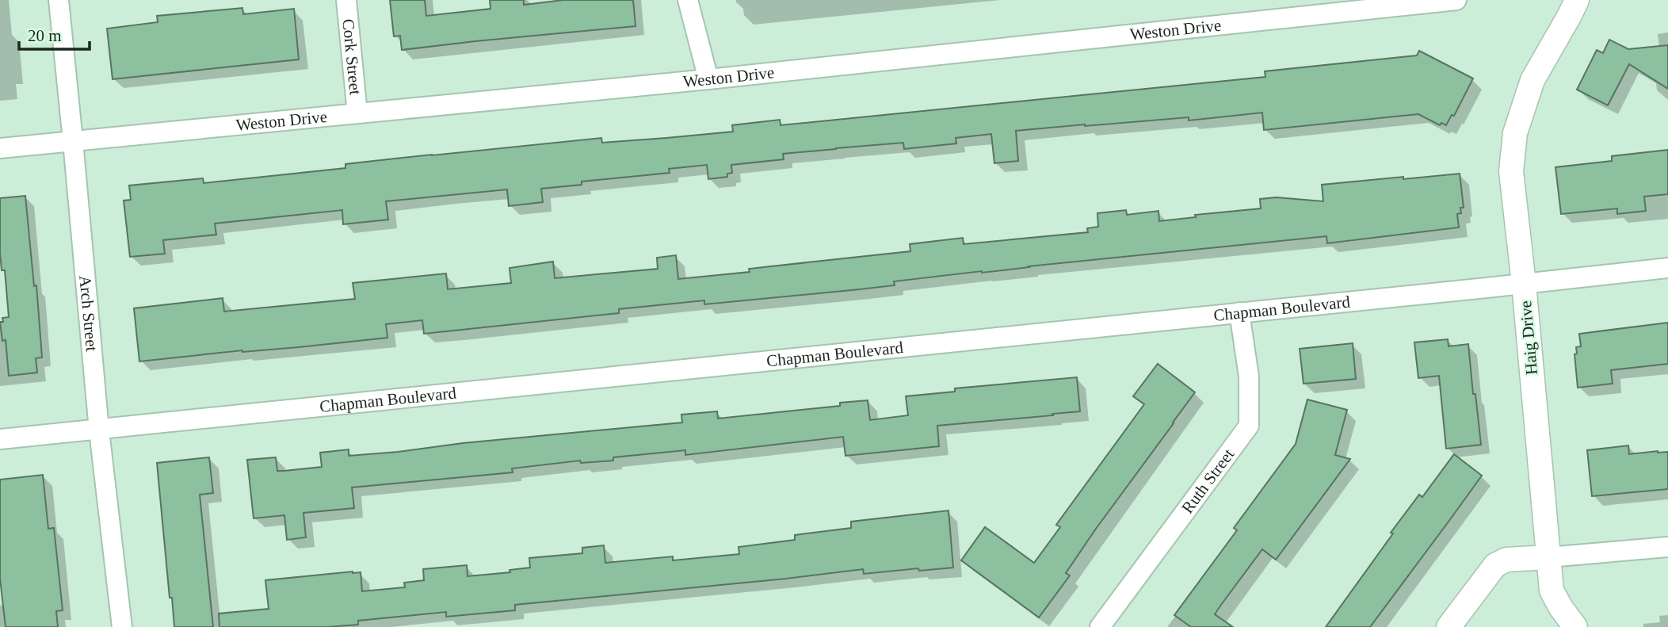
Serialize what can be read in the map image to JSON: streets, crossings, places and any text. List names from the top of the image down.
{
  "streets": {
    "street": [
      "Weston Drive",
      "Cork Street",
      "Chapman Boulevard",
      "Arch Street",
      "Haig Drive",
      "Ruth Street"
    ]
  },
  "crossings": [
    ["Weston Drive", "Cork Street"],
    ["Weston Drive", "Arch Street"],
    ["Chapman Boulevard", "Arch Street"],
    ["Chapman Boulevard", "Haig Drive"],
    ["Chapman Boulevard", "Ruth Street"]
  ],
  "scale_bar": "20 m"
}
